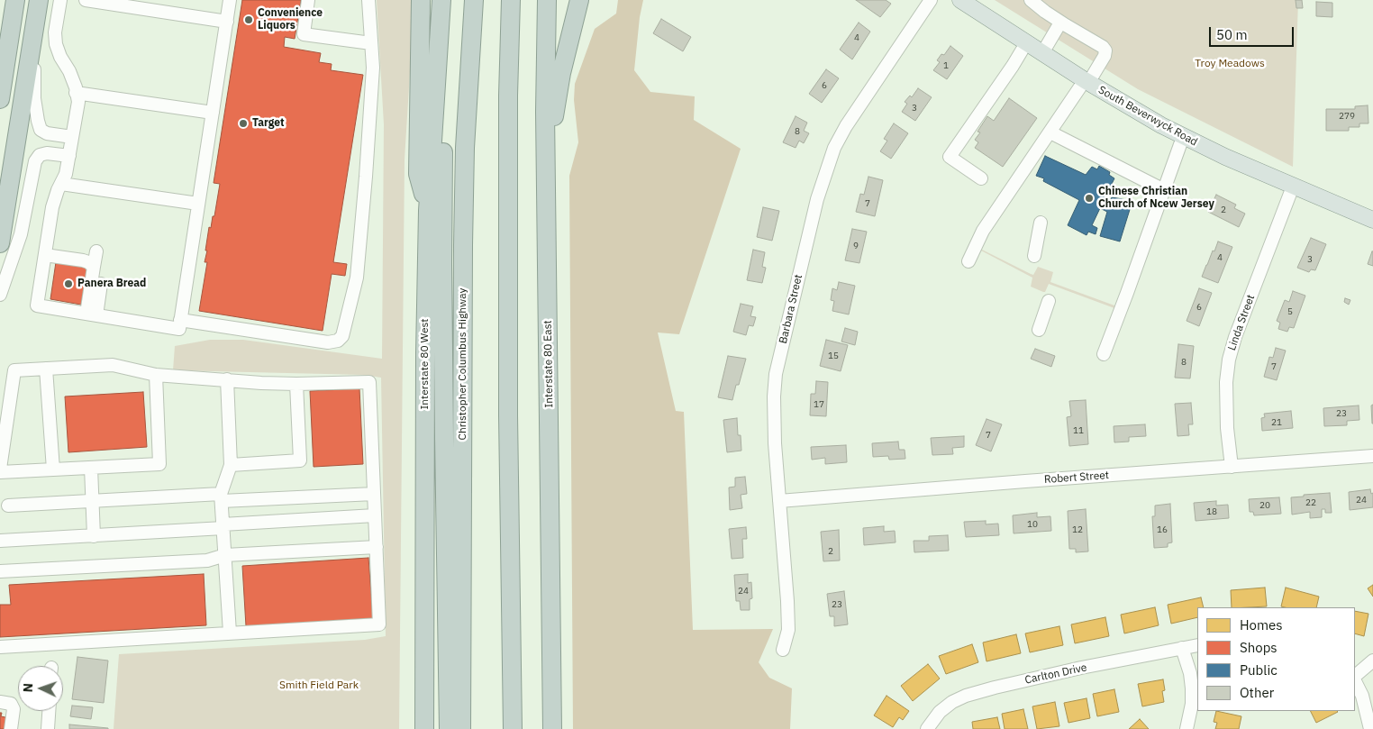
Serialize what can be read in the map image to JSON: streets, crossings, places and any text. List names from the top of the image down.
{
  "streets": {
    "highway": ["Interstate 80 West", "Christopher Columbus Highway", "Interstate 80 East"],
    "main road": ["South Beverwyck Road"],
    "street": [
      "Barbara Street",
      "Linda Street",
      "Robert Street",
      "Carlton Drive"
    ]
  },
  "crossings": [
    ["South Beverwyck Road", "Linda Street"],
    ["Barbara Street", "Robert Street"],
    ["Linda Street", "Robert Street"]
  ],
  "parks": ["Troy Meadows", "Smith Field Park"],
  "places": [
    "Convenience Liquors",
    "Target",
    "Chinese Christian Church of Ncew Jersey",
    "Panera Bread"
  ],
  "house_numbers": [
    "4",
    "1",
    "6",
    "3",
    "279",
    "8",
    "7",
    "2",
    "9",
    "4",
    "3",
    "6",
    "5",
    "15",
    "8",
    "7",
    "17",
    "23",
    "21",
    "11",
    "7",
    "24",
    "22",
    "20",
    "18",
    "10",
    "12",
    "16",
    "2",
    "24",
    "23"
  ],
  "legend": [
    "Homes",
    "Shops",
    "Public",
    "Other"
  ],
  "scale_bar": "50 m",
  "north": "left"
}
